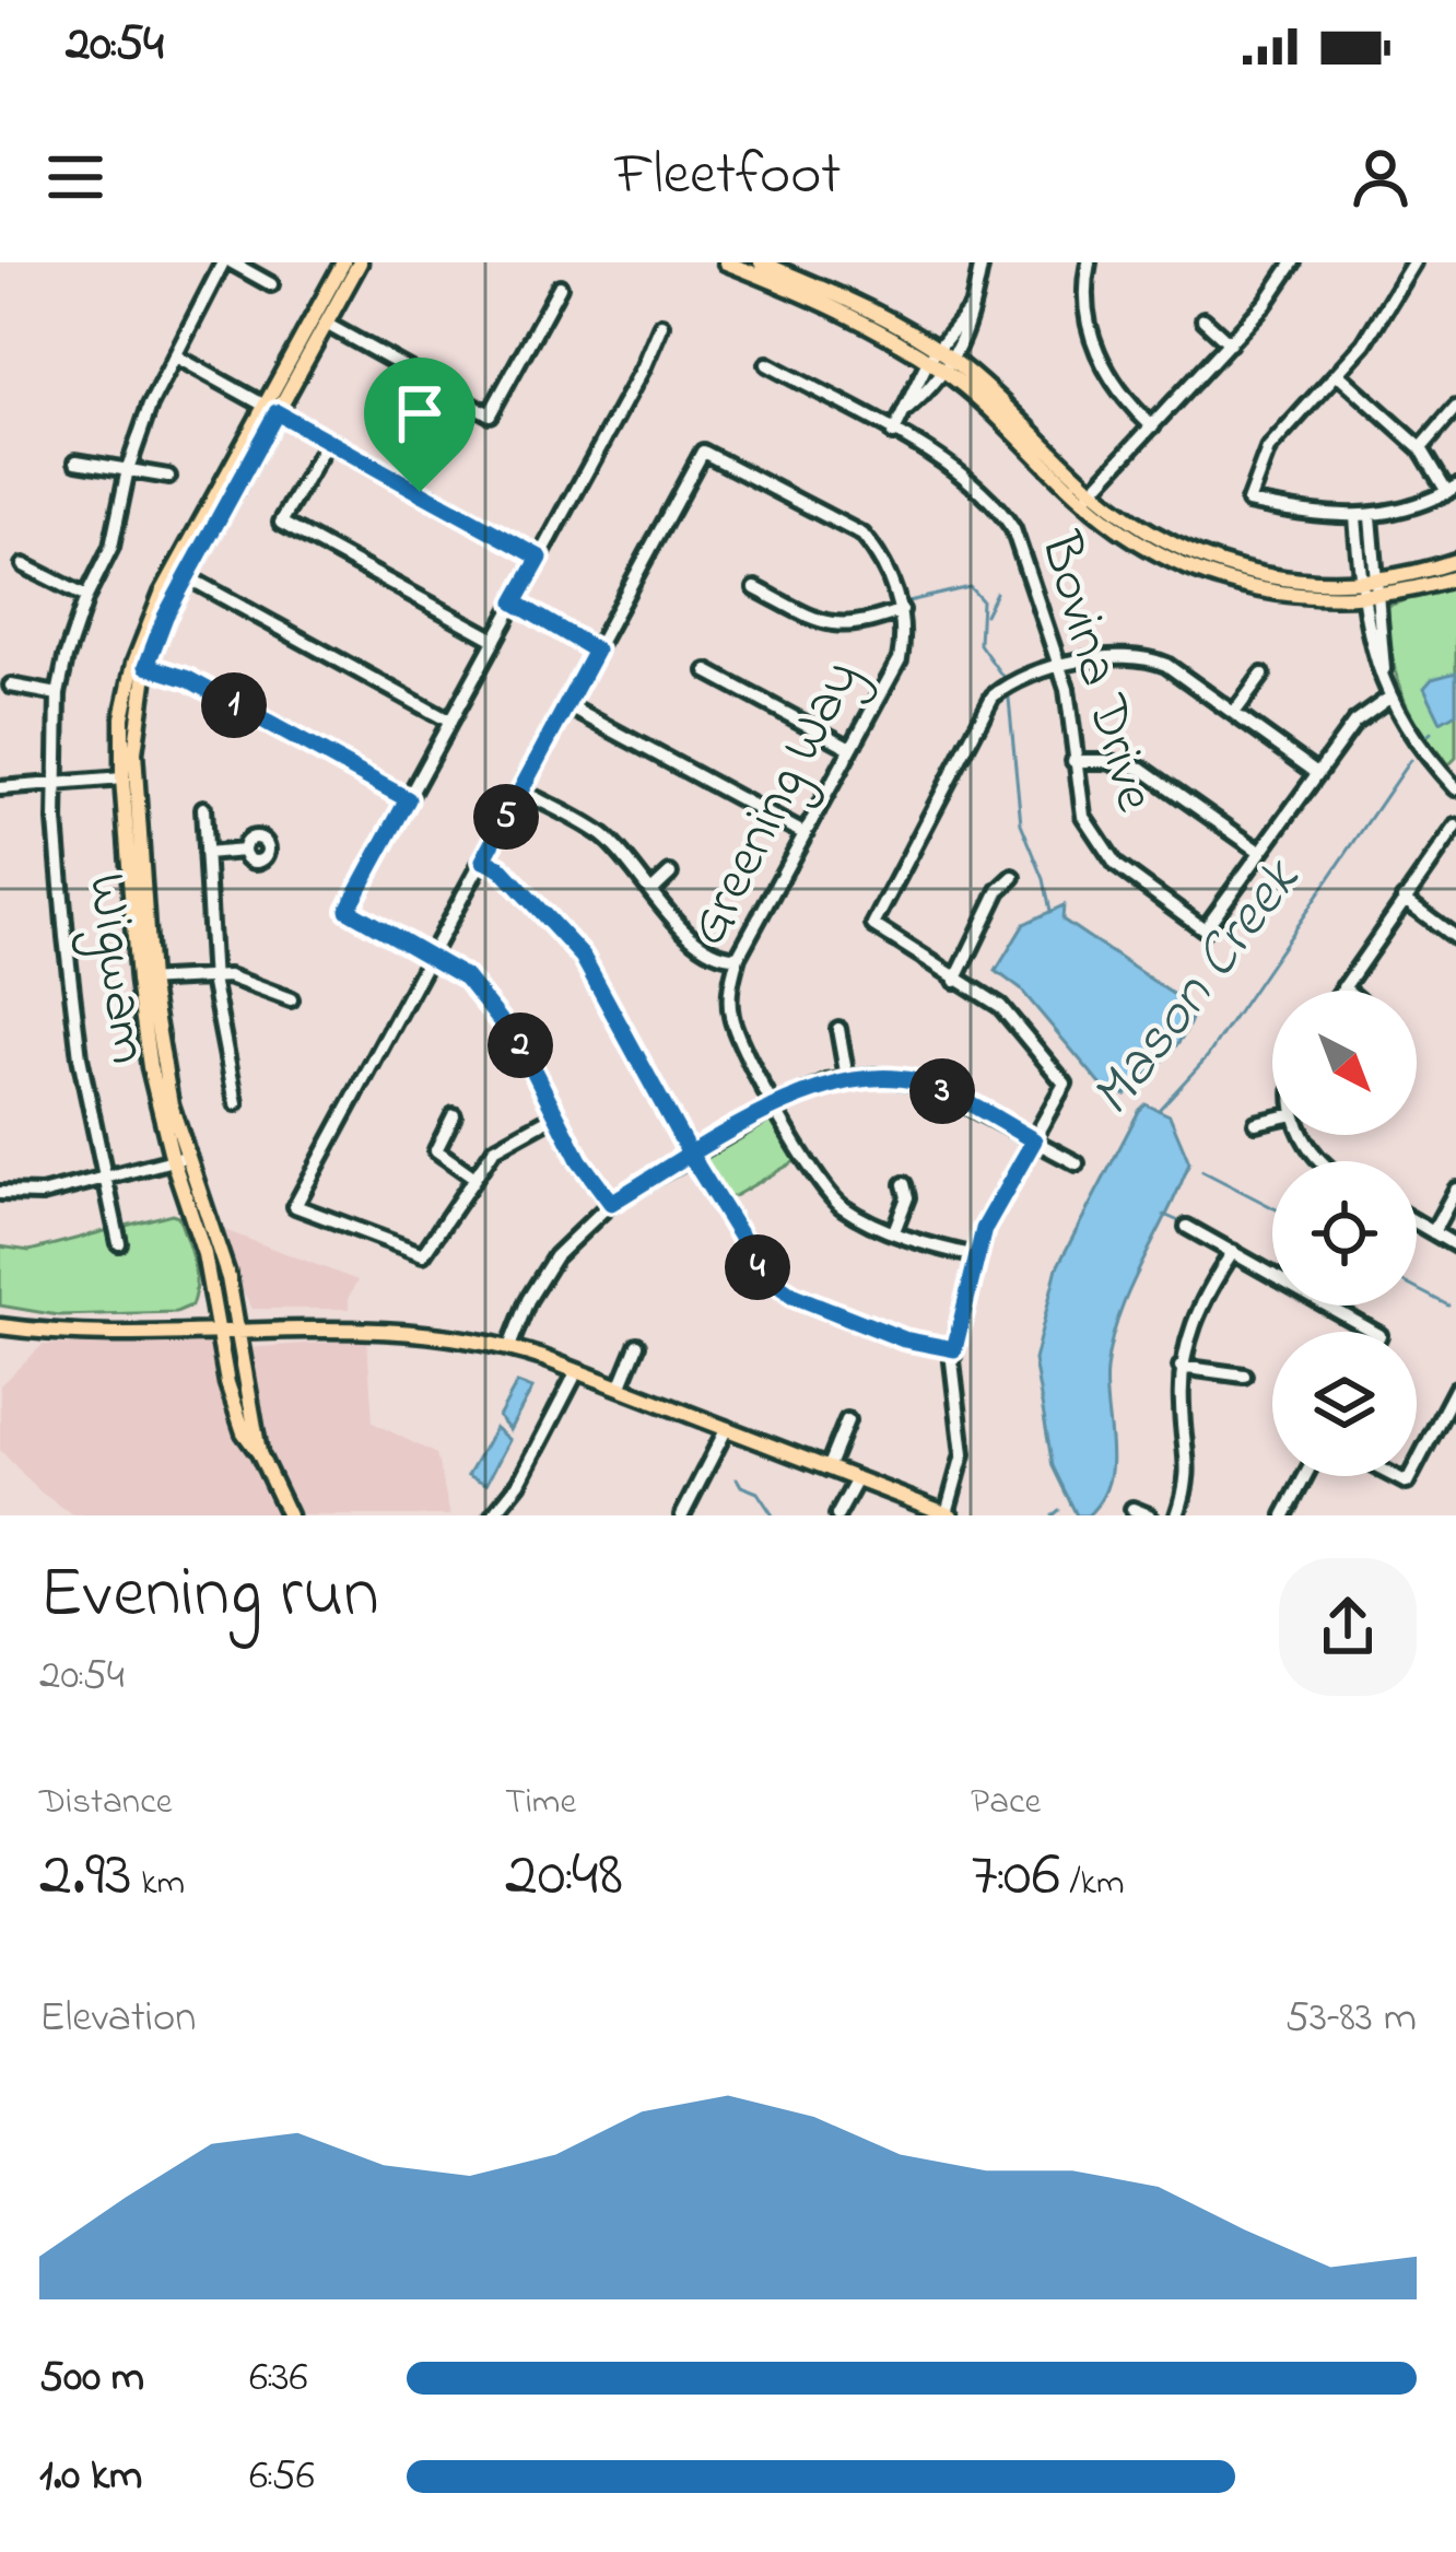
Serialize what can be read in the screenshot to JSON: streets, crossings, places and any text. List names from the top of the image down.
{
  "streets": {
    "street": ["Bovina Drive", "Greening Way", "Wigwam"]
  },
  "water": ["Mason Creek"],
  "north": "bottom right",
  "page": {
    "status": "20:54",
    "header": "Fleetfoot",
    "pins": [
      "1",
      "5",
      "2",
      "3",
      "4"
    ],
    "heading": ["Evening run", "20:54"],
    "stats": [
      ["Distance", "2.93 km"],
      ["Time", "20:48"],
      ["Pace", "7:06 /km"]
    ],
    "chart": ["Elevation", "53–83 m"],
    "list": [
      {
        "name": "500 m",
        "note": "6:36"
      },
      {
        "name": "1.0 km",
        "note": "6:56"
      }
    ]
  }
}
